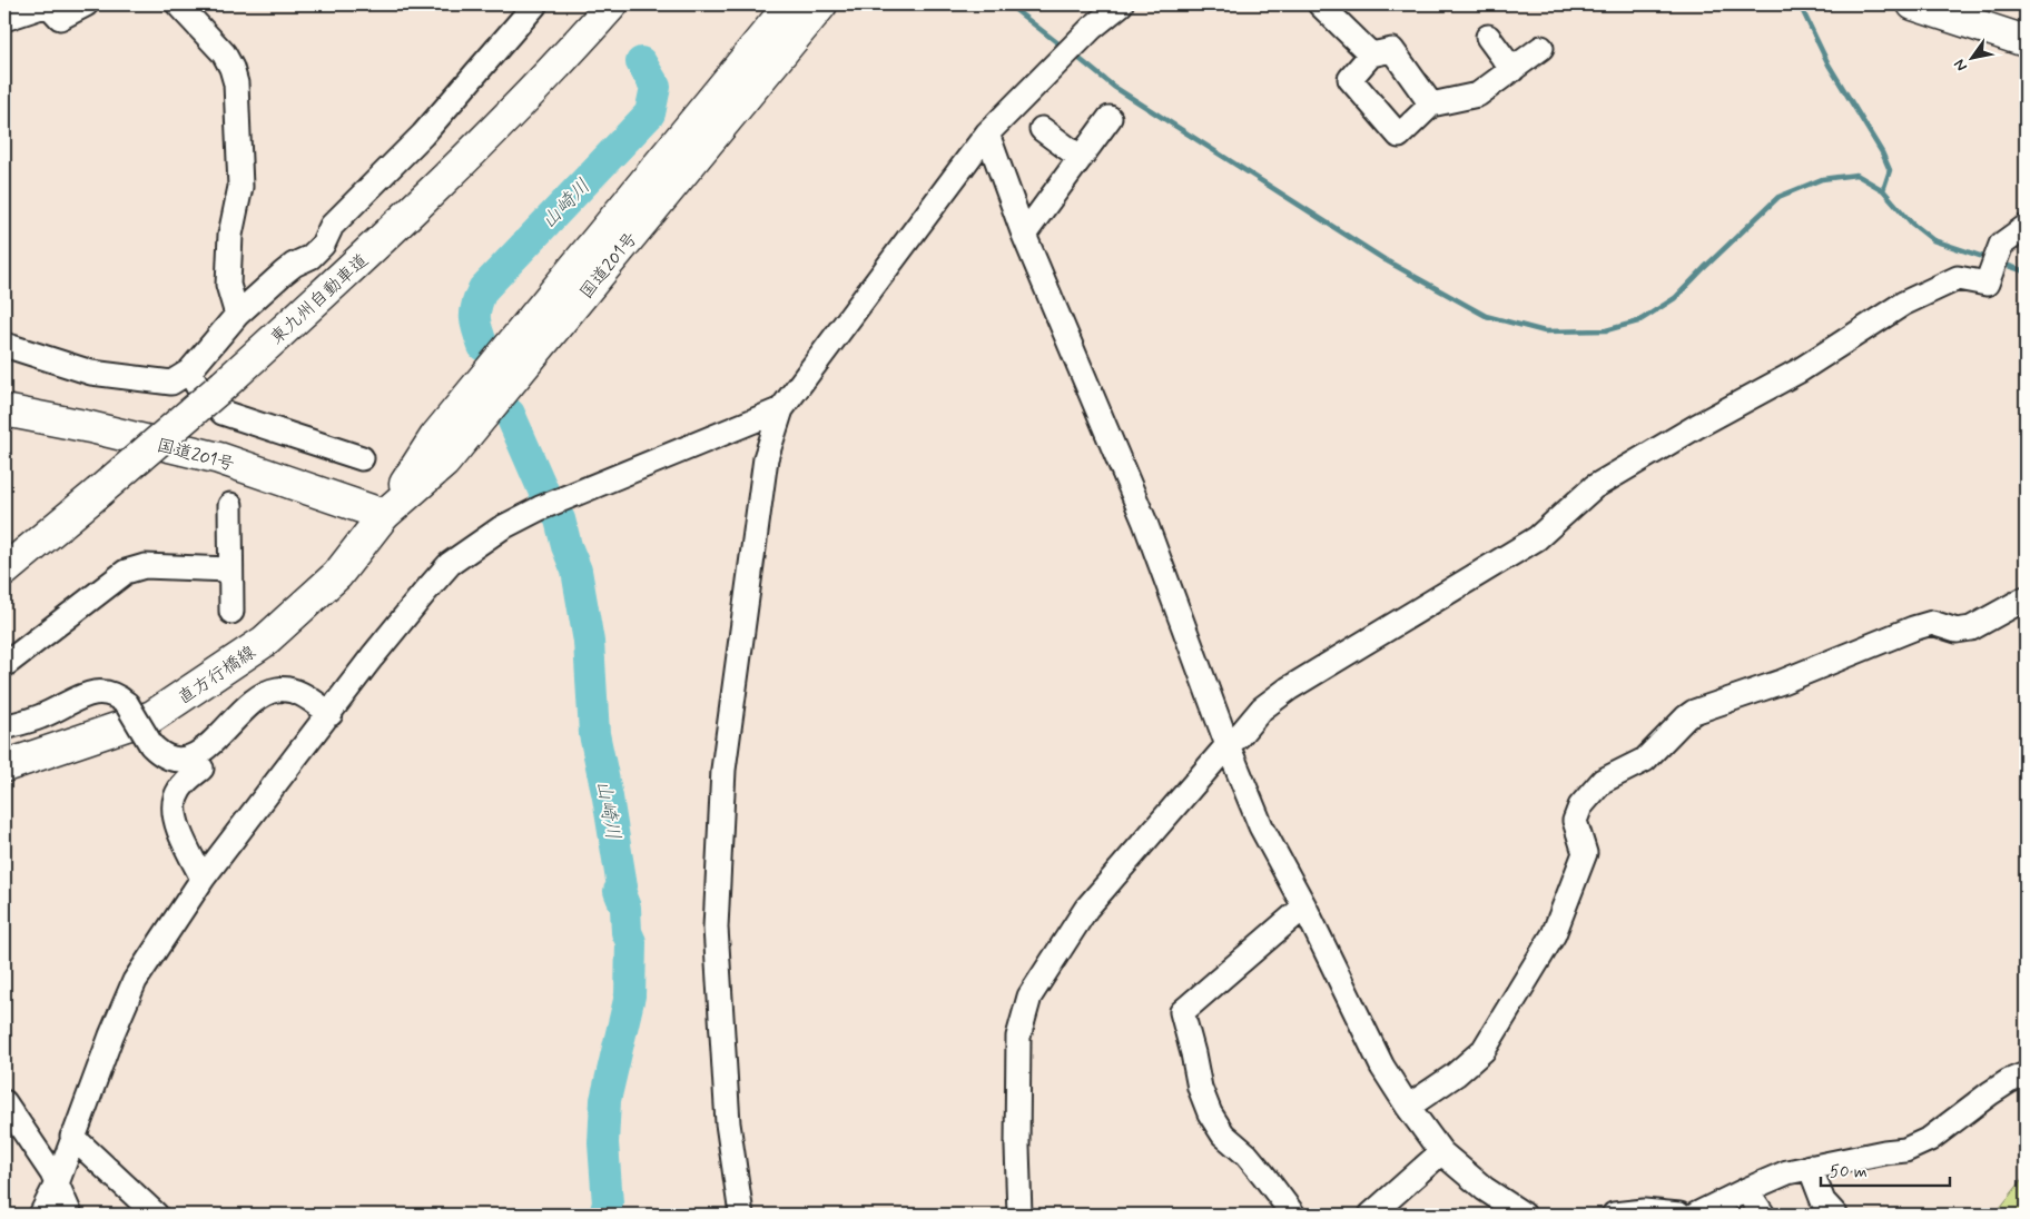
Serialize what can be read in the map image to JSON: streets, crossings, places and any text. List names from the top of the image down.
{
  "streets": {
    "main road": ["国道201号", "東九州自動車道", "直方行橋線"]
  },
  "crossings": [
    ["国道201号", "直方行橋線"]
  ],
  "water": ["山崎川"],
  "scale_bar": "50 m",
  "north": "bottom left"
}
